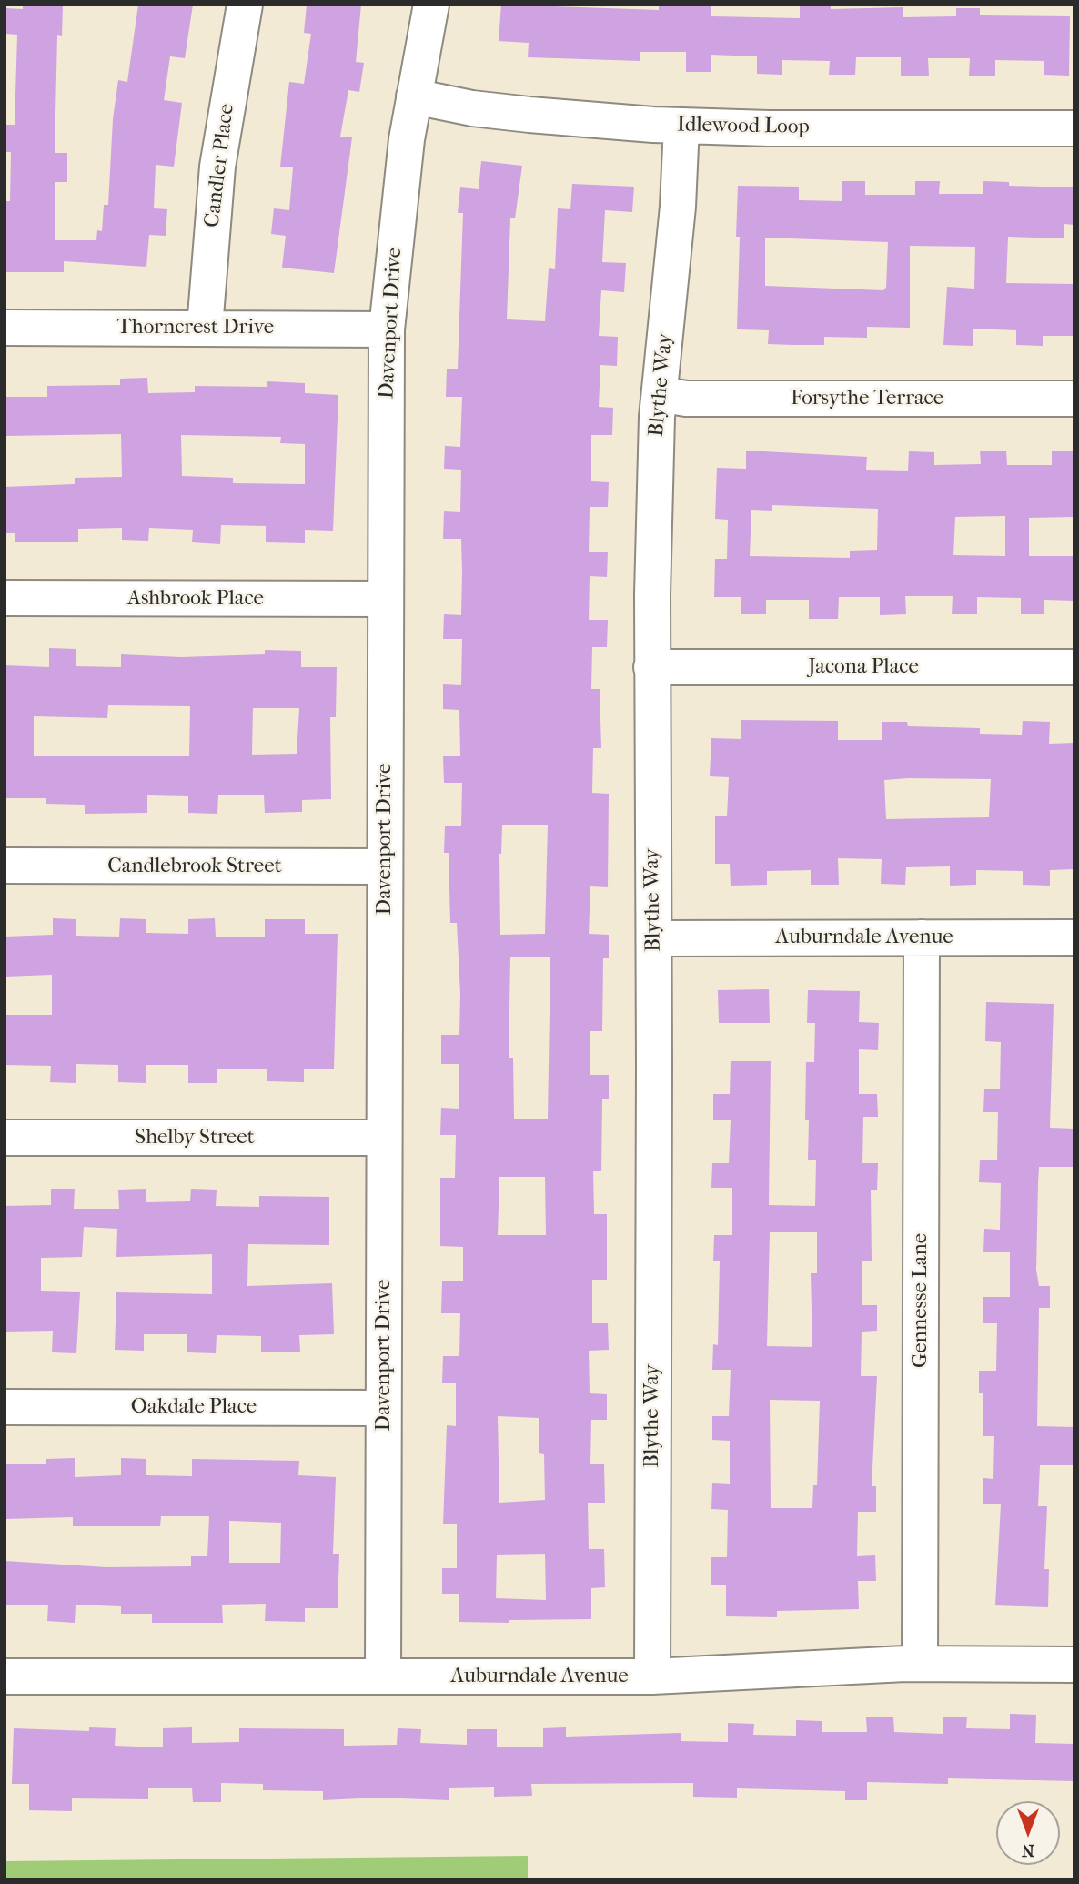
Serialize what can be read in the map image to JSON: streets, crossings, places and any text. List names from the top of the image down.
{
  "streets": {
    "street": [
      "Idlewood Loop",
      "Candler Place",
      "Davenport Drive",
      "Thorncrest Drive",
      "Blythe Way",
      "Forsythe Terrace",
      "Ashbrook Place",
      "Jacona Place",
      "Candlebrook Street",
      "Auburndale Avenue",
      "Shelby Street",
      "Gennesse Lane",
      "Oakdale Place"
    ]
  },
  "crossings": [
    ["Idlewood Loop", "Davenport Drive"],
    ["Idlewood Loop", "Blythe Way"],
    ["Candler Place", "Thorncrest Drive"],
    ["Davenport Drive", "Thorncrest Drive"],
    ["Davenport Drive", "Ashbrook Place"],
    ["Davenport Drive", "Candlebrook Street"],
    ["Davenport Drive", "Auburndale Avenue"],
    ["Davenport Drive", "Shelby Street"],
    ["Davenport Drive", "Oakdale Place"],
    ["Blythe Way", "Forsythe Terrace"],
    ["Blythe Way", "Jacona Place"],
    ["Blythe Way", "Auburndale Avenue"],
    ["Auburndale Avenue", "Gennesse Lane"]
  ],
  "north": "bottom"
}
